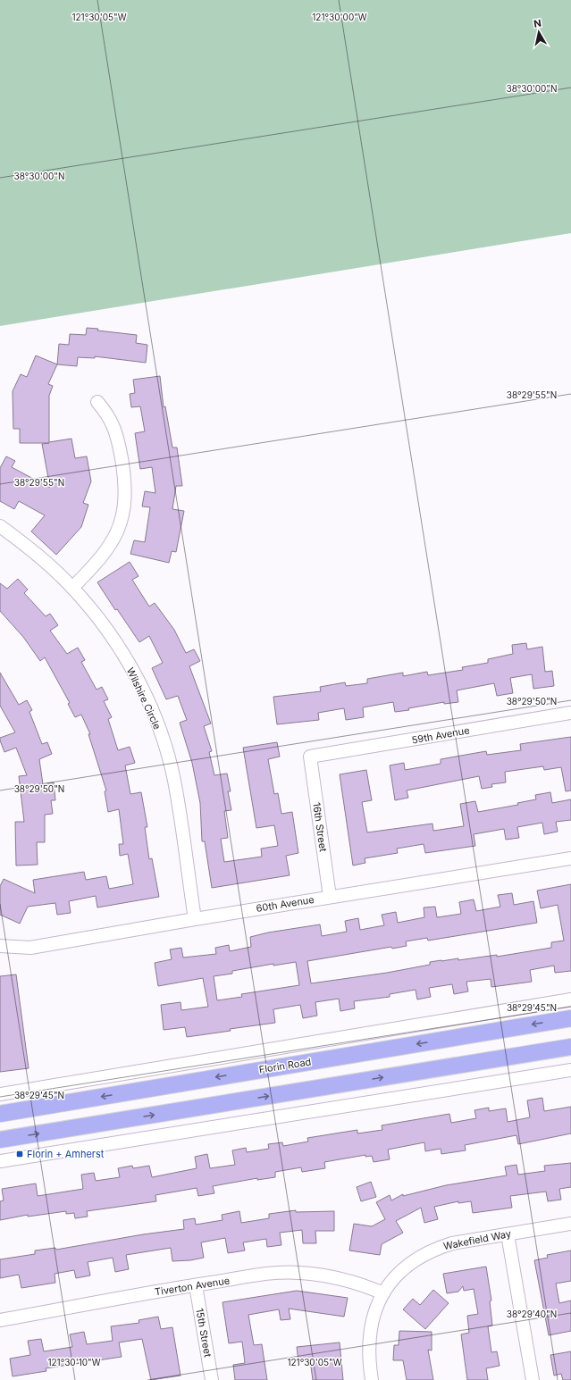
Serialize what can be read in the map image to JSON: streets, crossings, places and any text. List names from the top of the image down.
{
  "streets": {
    "main road": ["Florin Road"],
    "street": [
      "Wilshire Circle",
      "59th Avenue",
      "16th Street",
      "60th Avenue",
      "Wakefield Way",
      "Tiverton Avenue",
      "15th Street"
    ]
  },
  "crossings": [
    ["Wilshire Circle", "60th Avenue"],
    ["59th Avenue", "16th Street"],
    ["16th Street", "60th Avenue"],
    ["Wakefield Way", "Tiverton Avenue"],
    ["Tiverton Avenue", "15th Street"]
  ],
  "places": {
    "transit": ["Florin + Amherst"]
  },
  "north": "top",
  "coordinates": [
    "121°30'05\"W",
    "121°30'00\"W",
    "38°30'00\"N",
    "38°29'55\"N",
    "38°29'50\"N",
    "38°29'45\"N",
    "38°29'40\"N",
    "121°30'10\"W"
  ]
}
